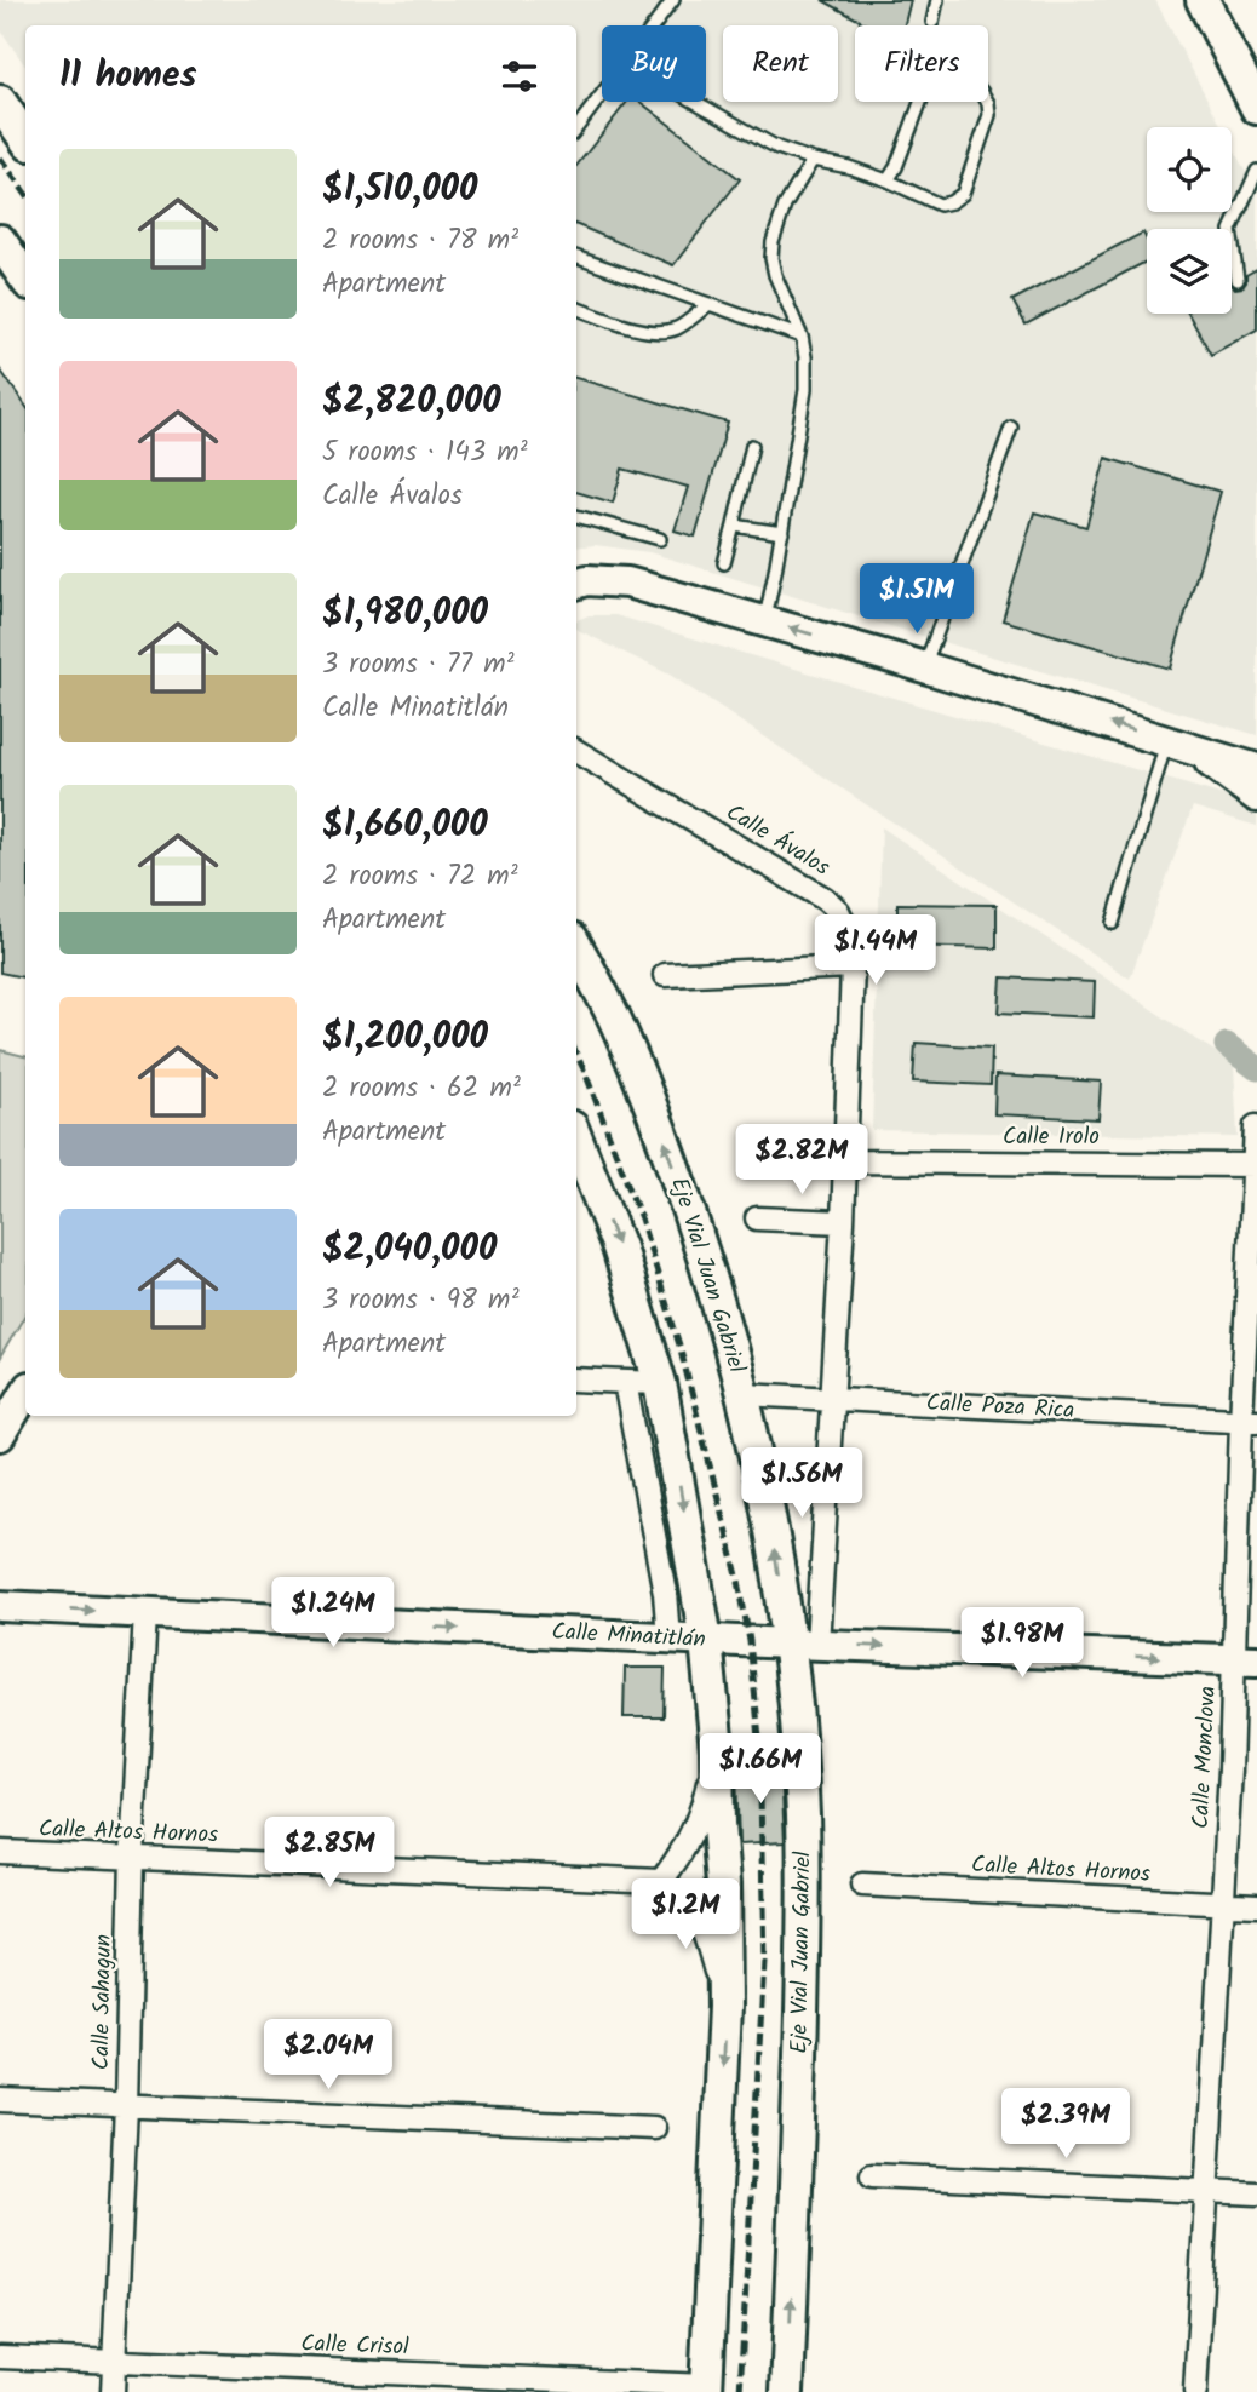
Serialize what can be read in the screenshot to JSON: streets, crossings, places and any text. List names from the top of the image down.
{
  "streets": {
    "main road": ["Eje Vial Juan Gabriel", "Calle Minatitlán"],
    "street": [
      "Calle Ávalos",
      "Calle Irolo",
      "Calle Poza Rica",
      "Calle Monclova",
      "Calle Altos Hornos",
      "Calle Sahagun",
      "Calle Crisol"
    ]
  },
  "crossings": [
    ["Calle Ávalos", "Calle Irolo"],
    ["Calle Ávalos", "Eje Vial Juan Gabriel"],
    ["Calle Ávalos", "Calle Poza Rica"],
    ["Calle Ávalos", "Calle Minatitlán"],
    ["Calle Irolo", "Calle Monclova"],
    ["Eje Vial Juan Gabriel", "Calle Poza Rica"],
    ["Eje Vial Juan Gabriel", "Calle Minatitlán"],
    ["Calle Poza Rica", "Calle Monclova"],
    ["Calle Minatitlán", "Calle Monclova"],
    ["Calle Minatitlán", "Calle Sahagun"],
    ["Calle Monclova", "Calle Altos Hornos"],
    ["Calle Altos Hornos", "Calle Sahagun"],
    ["Calle Sahagun", "Calle Crisol"]
  ],
  "one_way": ["Calle Minatitlán"],
  "page": {
    "chip": ["Buy", "Rent", "Filters"],
    "heading": "11 homes",
    "list": [
      {
        "name": "$1,510,000",
        "note": "2 rooms · 78 m² · Apartment"
      },
      {
        "name": "$2,820,000",
        "note": "5 rooms · 143 m² · Calle Ávalos"
      },
      {
        "name": "$1,980,000",
        "note": "3 rooms · 77 m² · Calle Minatitlán"
      },
      {
        "name": "$1,660,000",
        "note": "2 rooms · 72 m² · Apartment"
      },
      {
        "name": "$1,200,000",
        "note": "2 rooms · 62 m² · Apartment"
      },
      {
        "name": "$2,040,000",
        "note": "3 rooms · 98 m² · Apartment"
      }
    ],
    "price": [
      "$1.51M",
      "$1.44M",
      "$2.82M",
      "$1.56M",
      "$1.24M",
      "$1.98M",
      "$1.66M",
      "$2.85M",
      "$1.2M",
      "$2.04M",
      "$2.39M"
    ]
  }
}
